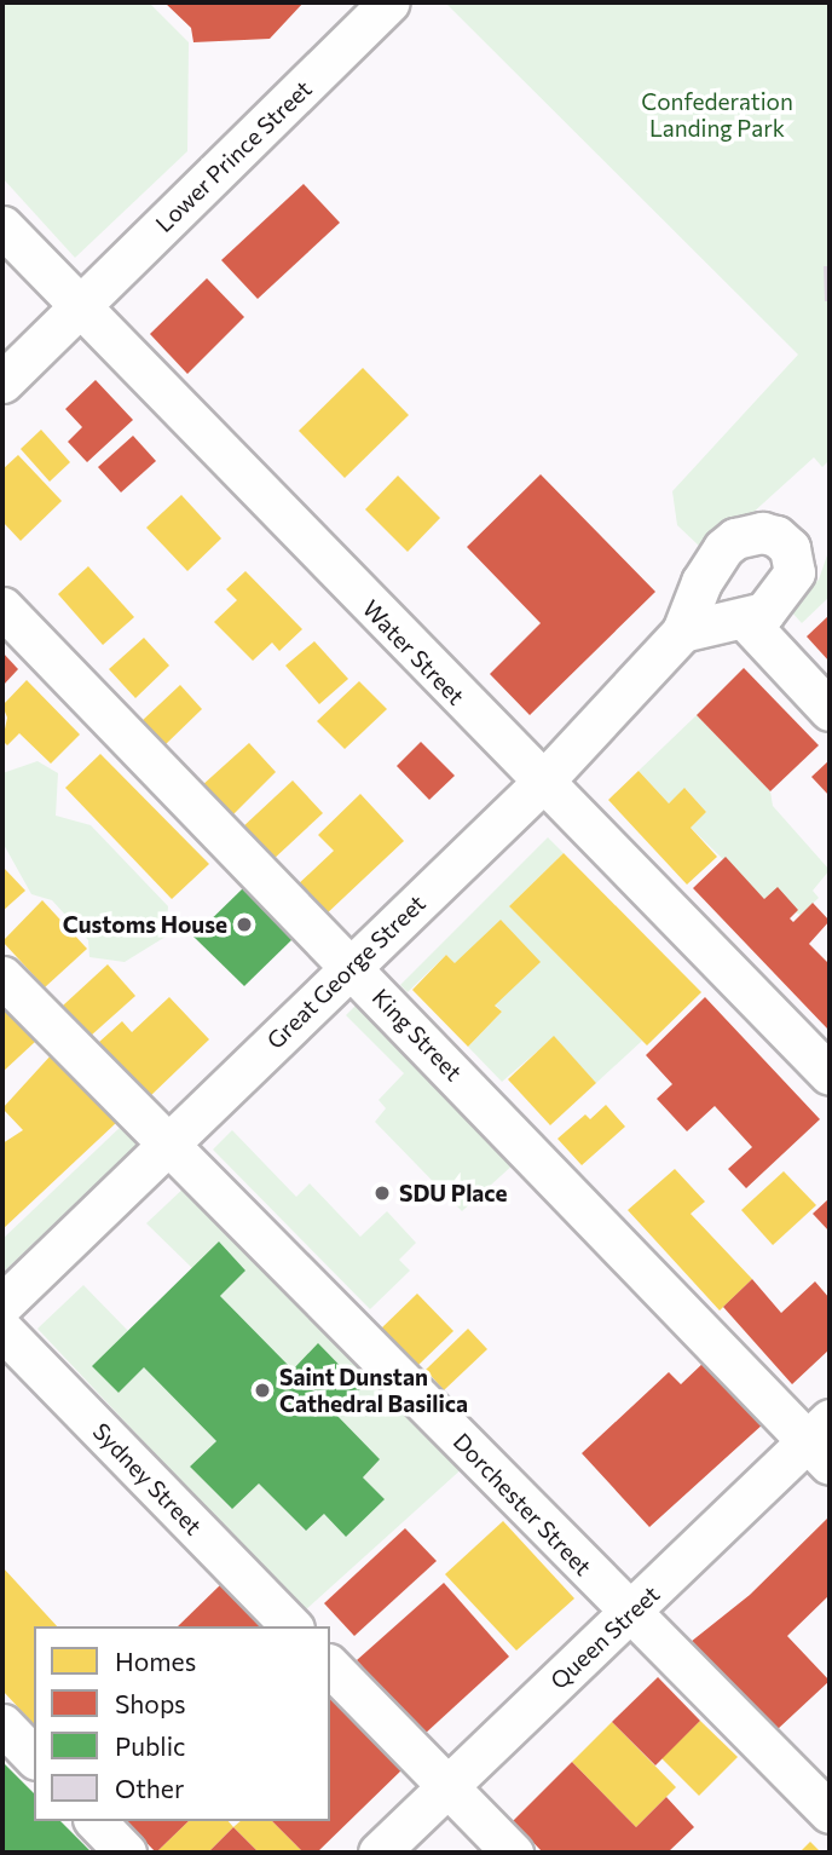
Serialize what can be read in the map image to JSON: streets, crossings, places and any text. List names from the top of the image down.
{
  "streets": {
    "street": [
      "Lower Prince Street",
      "Water Street",
      "Great George Street",
      "King Street",
      "Sydney Street",
      "Dorchester Street",
      "Queen Street"
    ]
  },
  "crossings": [
    ["Lower Prince Street", "Water Street"],
    ["Water Street", "Great George Street"],
    ["Great George Street", "King Street"],
    ["Great George Street", "Dorchester Street"],
    ["King Street", "Queen Street"],
    ["Dorchester Street", "Queen Street"]
  ],
  "parks": ["Confederation Landing Park"],
  "places": ["Customs House", "SDU Place", "Saint Dunstan Cathedral Basilica"],
  "legend": [
    "Homes",
    "Shops",
    "Public",
    "Other"
  ]
}
